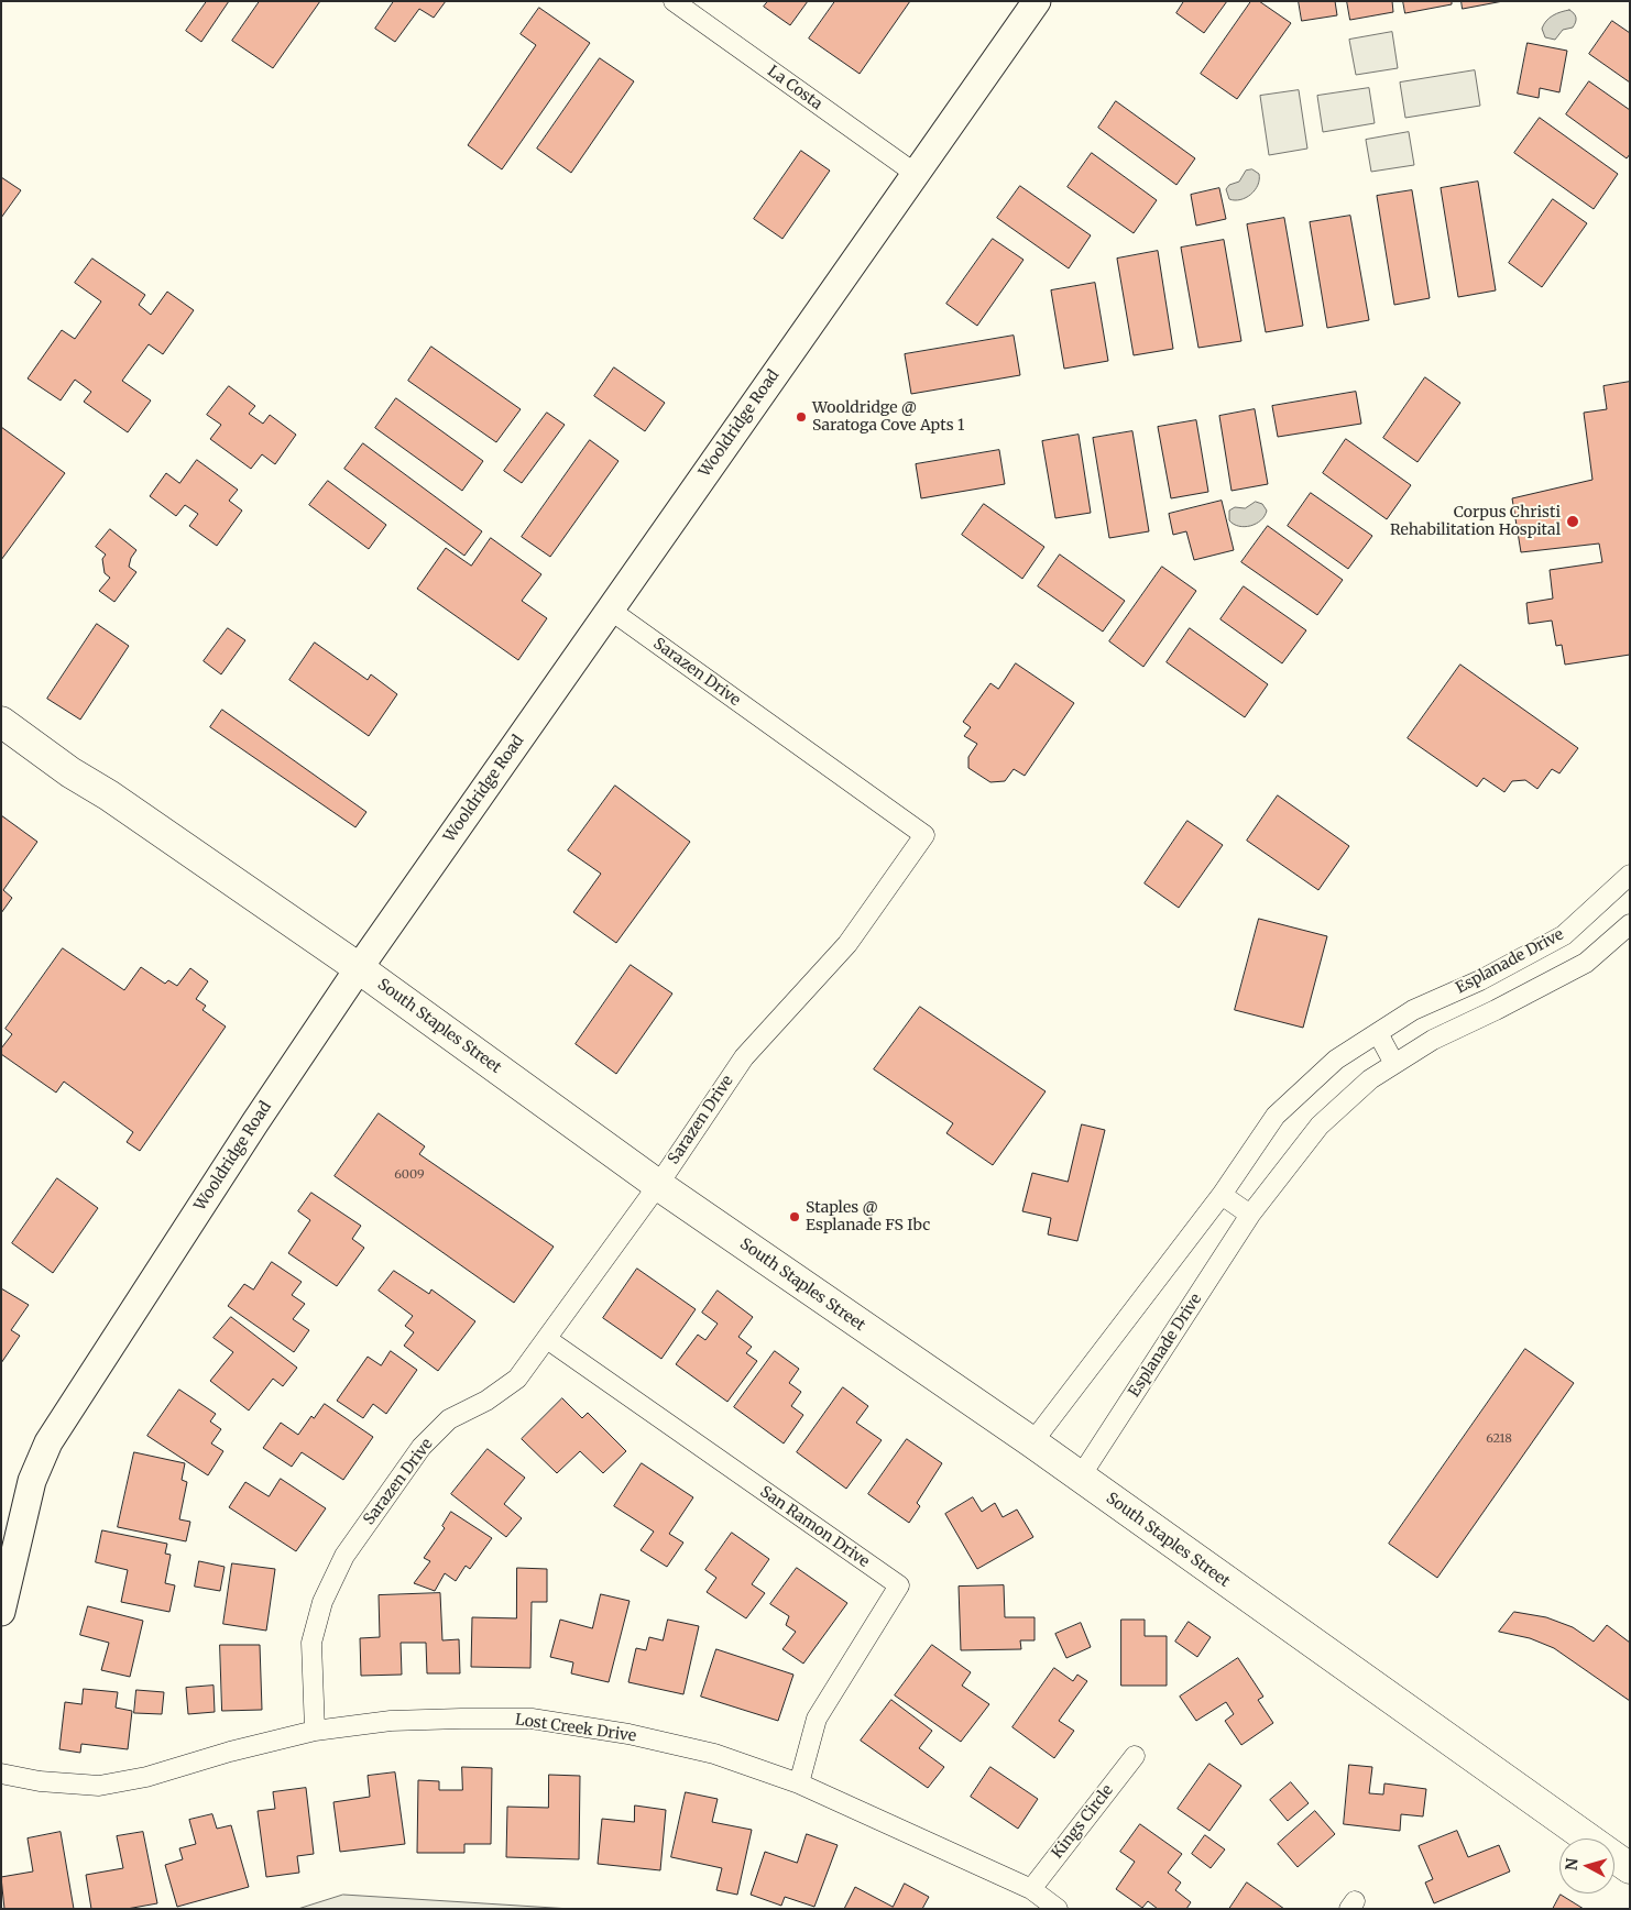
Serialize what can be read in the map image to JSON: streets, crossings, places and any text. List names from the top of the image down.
{
  "streets": {
    "main road": ["Wooldridge Road", "South Staples Street"],
    "street": [
      "La Costa",
      "Sarazen Drive",
      "Esplanade Drive",
      "San Ramon Drive",
      "Lost Creek Drive",
      "Kings Circle"
    ]
  },
  "crossings": [
    ["La Costa", "Wooldridge Road"],
    ["Wooldridge Road", "Sarazen Drive"],
    ["Wooldridge Road", "South Staples Street"],
    ["Sarazen Drive", "South Staples Street"],
    ["Sarazen Drive", "San Ramon Drive"],
    ["Sarazen Drive", "Lost Creek Drive"],
    ["Esplanade Drive", "South Staples Street"],
    ["San Ramon Drive", "Lost Creek Drive"],
    ["Lost Creek Drive", "Kings Circle"]
  ],
  "places": ["Wooldridge @ Saratoga Cove Apts 1", "Corpus Christi Rehabilitation Hospital", "Staples @ Esplanade FS Ibc"],
  "house_numbers": ["6009", "6218"],
  "north": "left"
}
